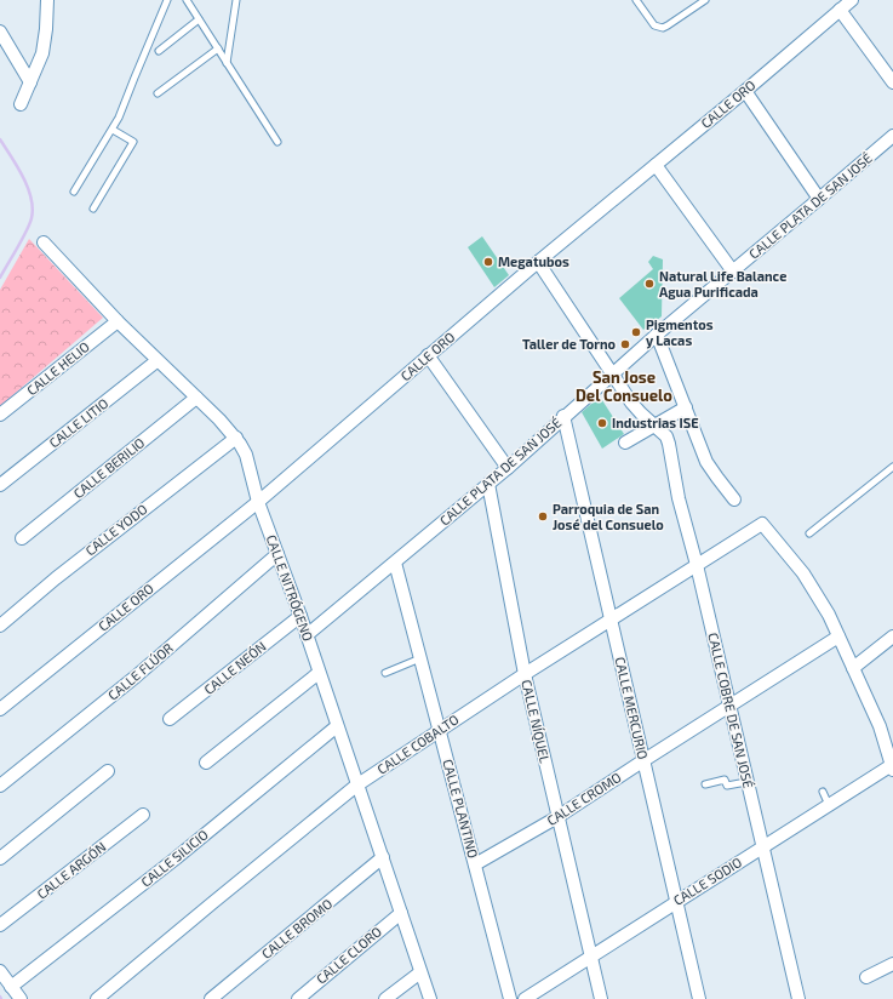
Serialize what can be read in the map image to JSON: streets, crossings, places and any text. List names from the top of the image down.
{
  "streets": {
    "street": [
      "CALLE ORO",
      "CALLE PLATA DE SAN JOSÉ",
      "CALLE HELIO",
      "CALLE LITIO",
      "CALLE BERILIO",
      "CALLE YODO",
      "CALLE NITRÓGENO",
      "CALLE NEÓN",
      "CALLE FLÚOR",
      "CALLE MERCURIO",
      "CALLE COBRE DE SAN JOSÉ",
      "CALLE NÍQUEL",
      "CALLE COBALTO",
      "CALLE CROMO",
      "CALLE PLANTINO",
      "CALLE SILICIO",
      "CALLE ARGÓN",
      "CALLE SODIO",
      "CALLE BROMO",
      "CALLE CLORO"
    ]
  },
  "crossings": [
    ["CALLE ORO", "CALLE NITRÓGENO"],
    ["CALLE ORO", "CALLE COBRE DE SAN JOSÉ"],
    ["CALLE PLATA DE SAN JOSÉ", "CALLE NITRÓGENO"],
    ["CALLE PLATA DE SAN JOSÉ", "CALLE MERCURIO"],
    ["CALLE PLATA DE SAN JOSÉ", "CALLE COBRE DE SAN JOSÉ"],
    ["CALLE PLATA DE SAN JOSÉ", "CALLE NÍQUEL"],
    ["CALLE PLATA DE SAN JOSÉ", "CALLE PLANTINO"],
    ["CALLE HELIO", "CALLE NITRÓGENO"],
    ["CALLE LITIO", "CALLE NITRÓGENO"],
    ["CALLE BERILIO", "CALLE NITRÓGENO"],
    ["CALLE YODO", "CALLE NITRÓGENO"],
    ["CALLE NITRÓGENO", "CALLE NEÓN"],
    ["CALLE NITRÓGENO", "CALLE FLÚOR"],
    ["CALLE NITRÓGENO", "CALLE COBALTO"],
    ["CALLE NITRÓGENO", "CALLE SILICIO"],
    ["CALLE NITRÓGENO", "CALLE BROMO"],
    ["CALLE NITRÓGENO", "CALLE CLORO"],
    ["CALLE MERCURIO", "CALLE COBALTO"],
    ["CALLE MERCURIO", "CALLE CROMO"],
    ["CALLE MERCURIO", "CALLE SODIO"],
    ["CALLE COBRE DE SAN JOSÉ", "CALLE COBALTO"],
    ["CALLE COBRE DE SAN JOSÉ", "CALLE CROMO"],
    ["CALLE COBRE DE SAN JOSÉ", "CALLE SODIO"],
    ["CALLE NÍQUEL", "CALLE COBALTO"],
    ["CALLE NÍQUEL", "CALLE CROMO"],
    ["CALLE NÍQUEL", "CALLE SODIO"],
    ["CALLE COBALTO", "CALLE CROMO"],
    ["CALLE COBALTO", "CALLE PLANTINO"],
    ["CALLE CROMO", "CALLE PLANTINO"]
  ],
  "districts": ["San Jose Del Consuelo"],
  "places": [
    "Megatubos",
    "Natural Life Balance Agua Purificada",
    "Pigmentos y Lacas",
    "Taller de Torno",
    "Industrias ISE",
    "Parroquia de San José del Consuelo"
  ]
}
